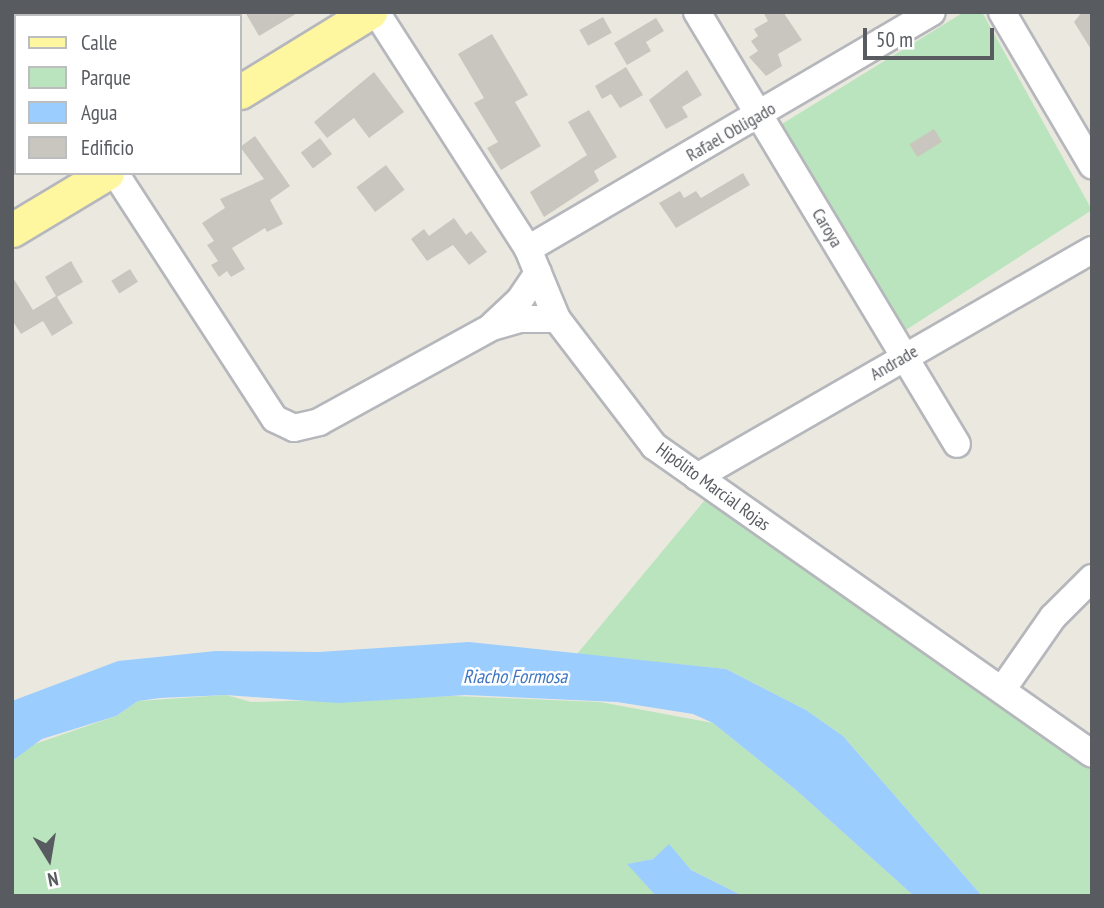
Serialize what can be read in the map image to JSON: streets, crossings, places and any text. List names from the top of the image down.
{
  "streets": {
    "street": [
      "Rafael Obligado",
      "Caroya",
      "Andrade",
      "Hipólito Marcial Rojas"
    ]
  },
  "crossings": [
    ["Rafael Obligado", "Caroya"],
    ["Rafael Obligado", "Hipólito Marcial Rojas"],
    ["Caroya", "Andrade"],
    ["Andrade", "Hipólito Marcial Rojas"]
  ],
  "water": ["Riacho Formosa"],
  "legend": [
    "Calle",
    "Parque",
    "Agua",
    "Edificio"
  ],
  "scale_bar": "50 m",
  "north": "bottom"
}
